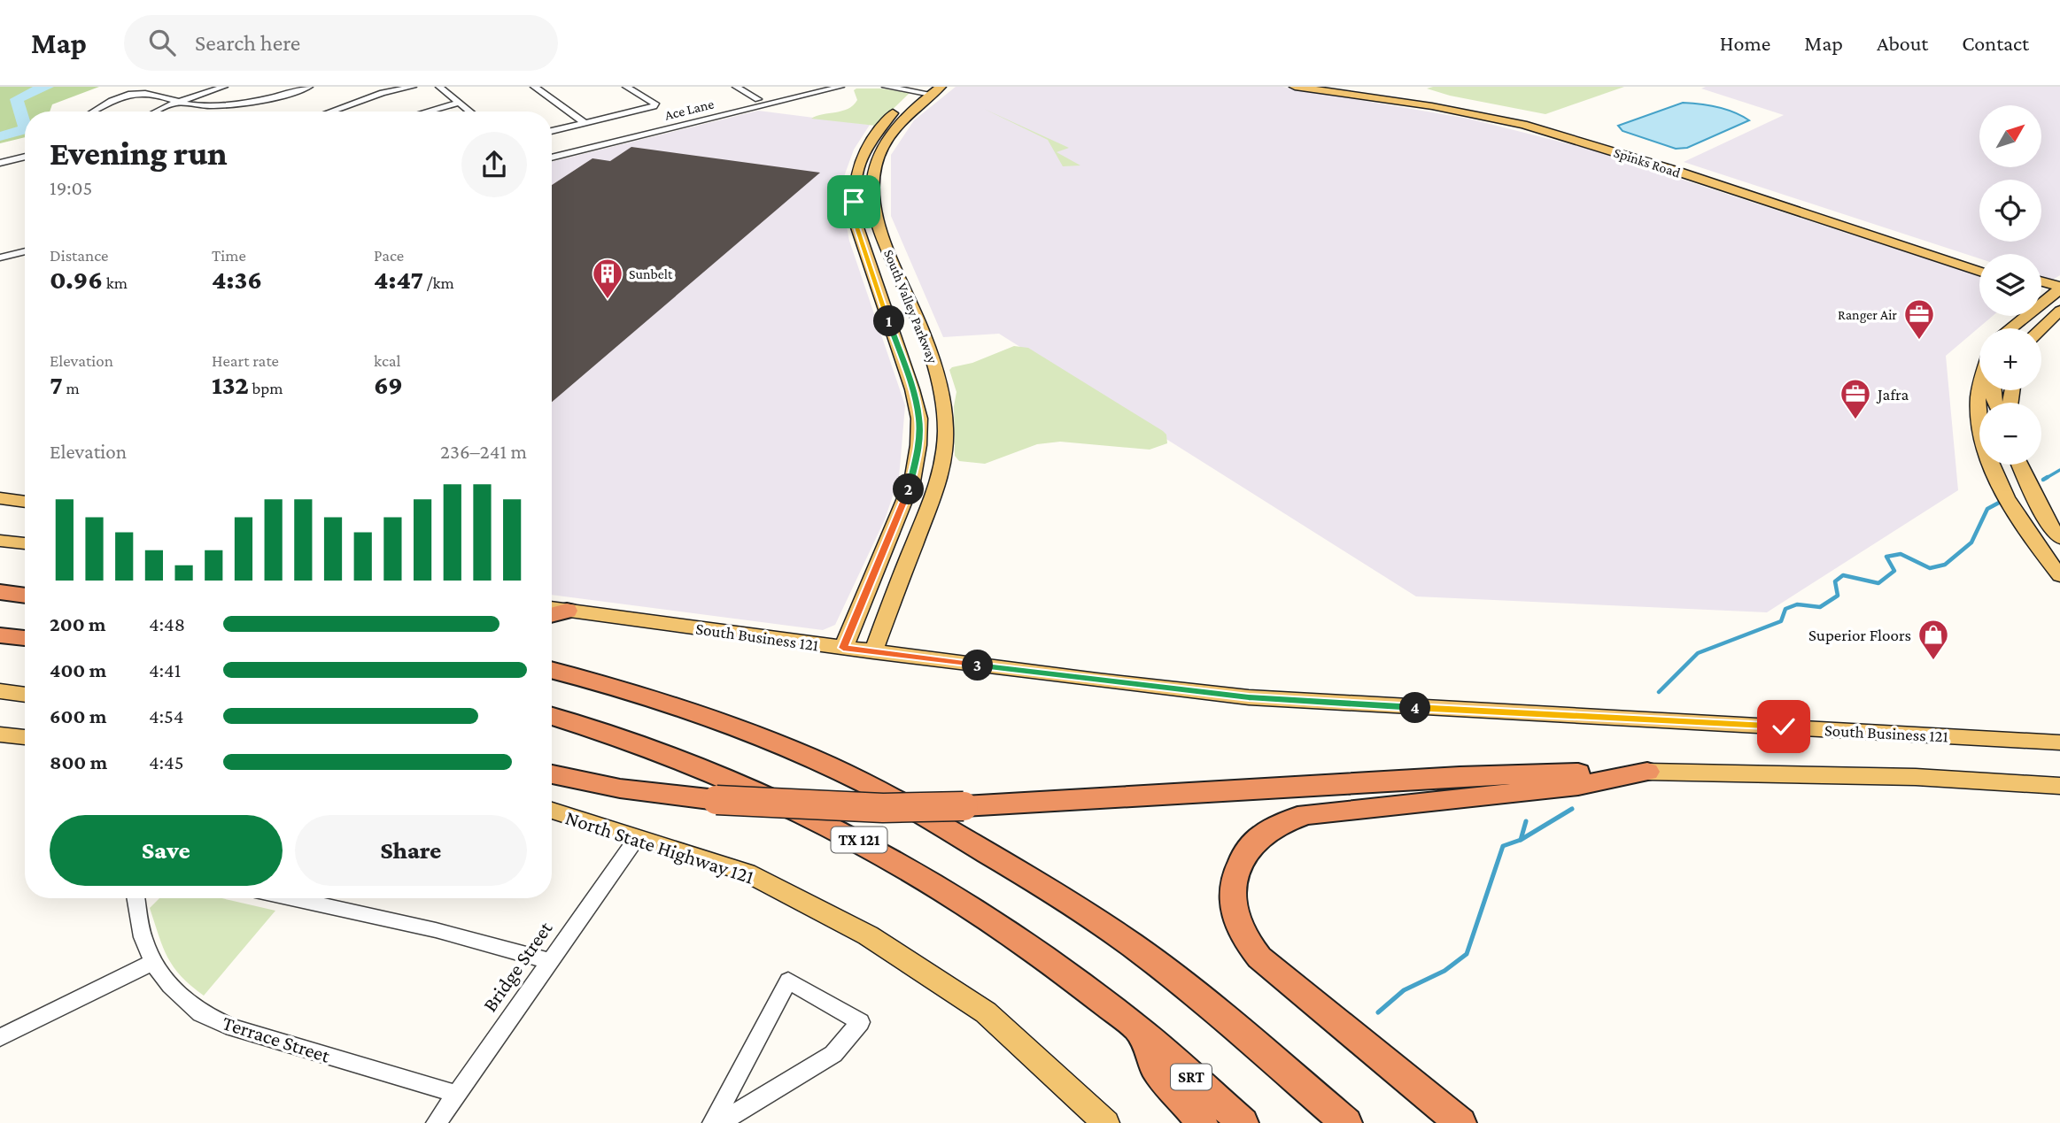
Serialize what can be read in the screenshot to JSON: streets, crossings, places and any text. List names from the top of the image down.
{
  "streets": {
    "highway": ["TX 121", "SRT"],
    "main road": [
      "Spinks Road",
      "South Valley Parkway",
      "South Business 121",
      "North State Highway 121"
    ],
    "street": ["Ace Lane", "Bridge Street", "Terrace Street"]
  },
  "crossings": [
    ["South Valley Parkway", "South Business 121"],
    ["TX 121", "SRT"],
    ["North State Highway 121", "Bridge Street"],
    ["Bridge Street", "Terrace Street"]
  ],
  "places": {
    "building": ["Sunbelt"],
    "office": ["Ranger Air", "Jafra"],
    "shop": ["Superior Floors"]
  },
  "north": "top right",
  "page": {
    "header": "Map",
    "search": "Search here",
    "nav": [
      "Home",
      "Map",
      "About",
      "Contact"
    ],
    "map_buttons": ["+", "−"],
    "heading": ["Evening run", "19:05"],
    "stats": [
      ["Distance", "0.96 km"],
      ["Time", "4:36"],
      ["Pace", "4:47 /km"],
      ["Elevation", "7 m"],
      ["Heart rate", "132 bpm"],
      ["kcal", "69"]
    ],
    "pins": [
      "1",
      "2",
      "3",
      "4"
    ],
    "chart": ["Elevation", "236–241 m"],
    "list": [
      {
        "name": "200 m",
        "note": "4:48"
      },
      {
        "name": "400 m",
        "note": "4:41"
      },
      {
        "name": "600 m",
        "note": "4:54"
      },
      {
        "name": "800 m",
        "note": "4:45"
      }
    ],
    "buttons": ["Save", "Share"]
  }
}
